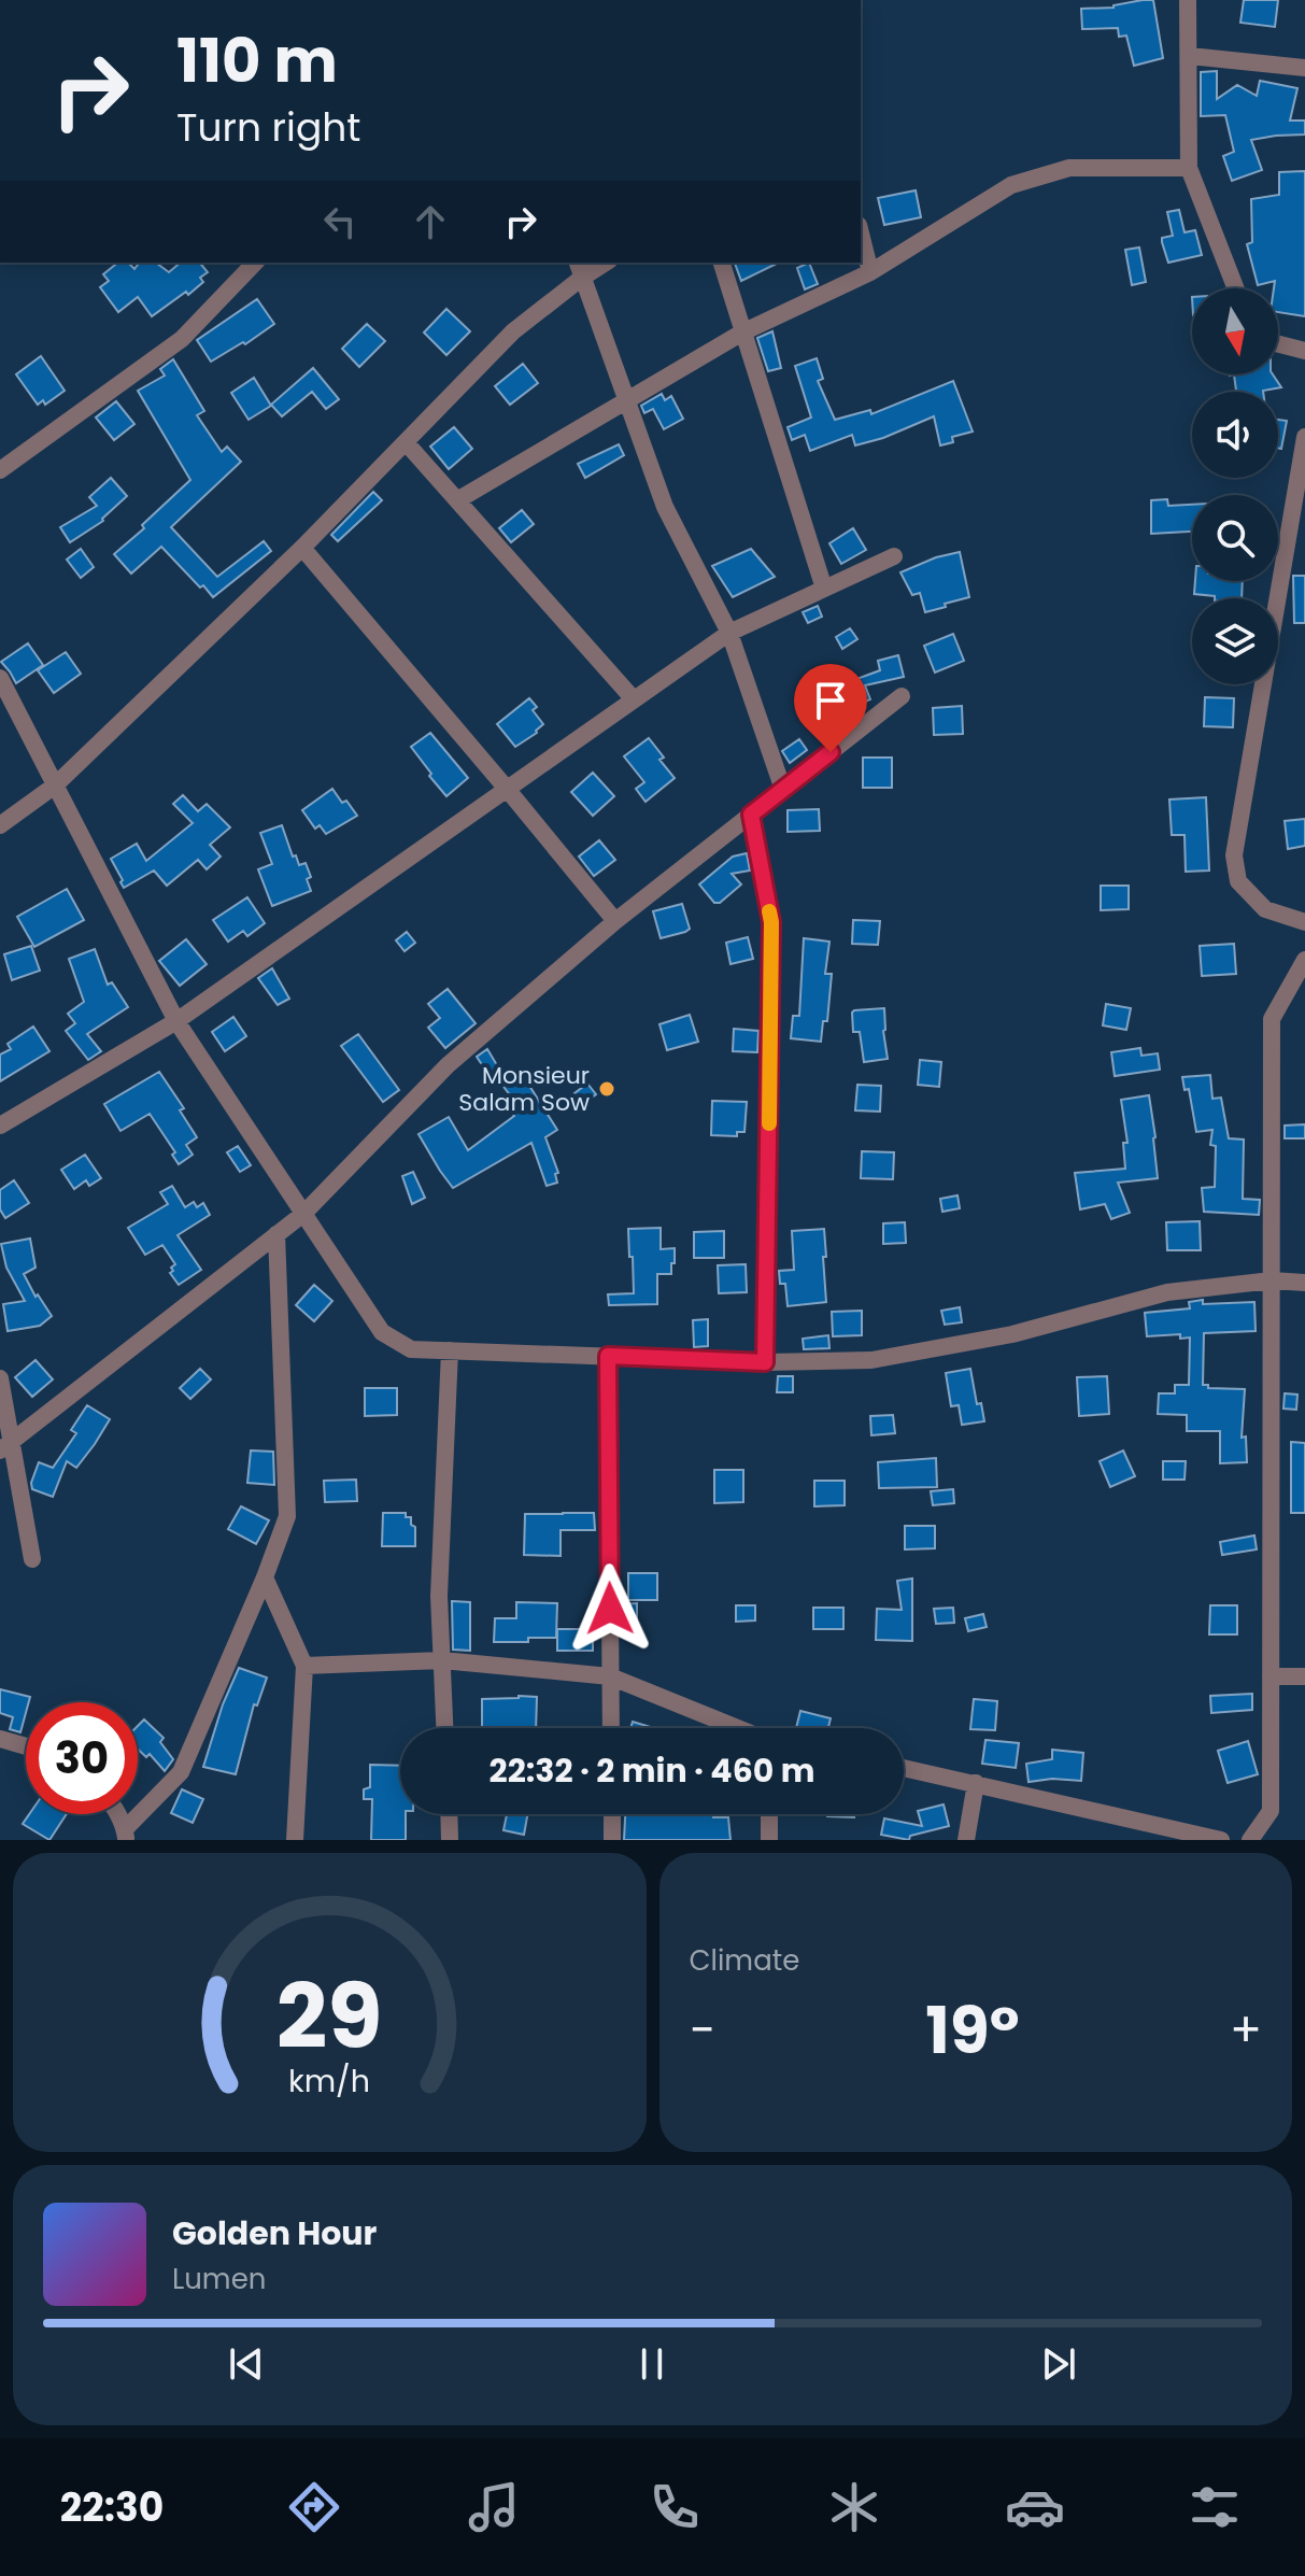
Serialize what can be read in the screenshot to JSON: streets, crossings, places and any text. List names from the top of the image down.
{
  "places": ["Monsieur Salam Sow"],
  "north": "bottom",
  "page": {
    "turn": ["110 m", "Turn right"],
    "limit": "30",
    "trip": "22:32 · 2 min · 460 m",
    "tile": "Climate",
    "heat": ["−", "19°", "+"],
    "song": ["Golden Hour", "Lumen"],
    "tabs": "22:30",
    "gauge": ["29", "km/h"]
  }
}
